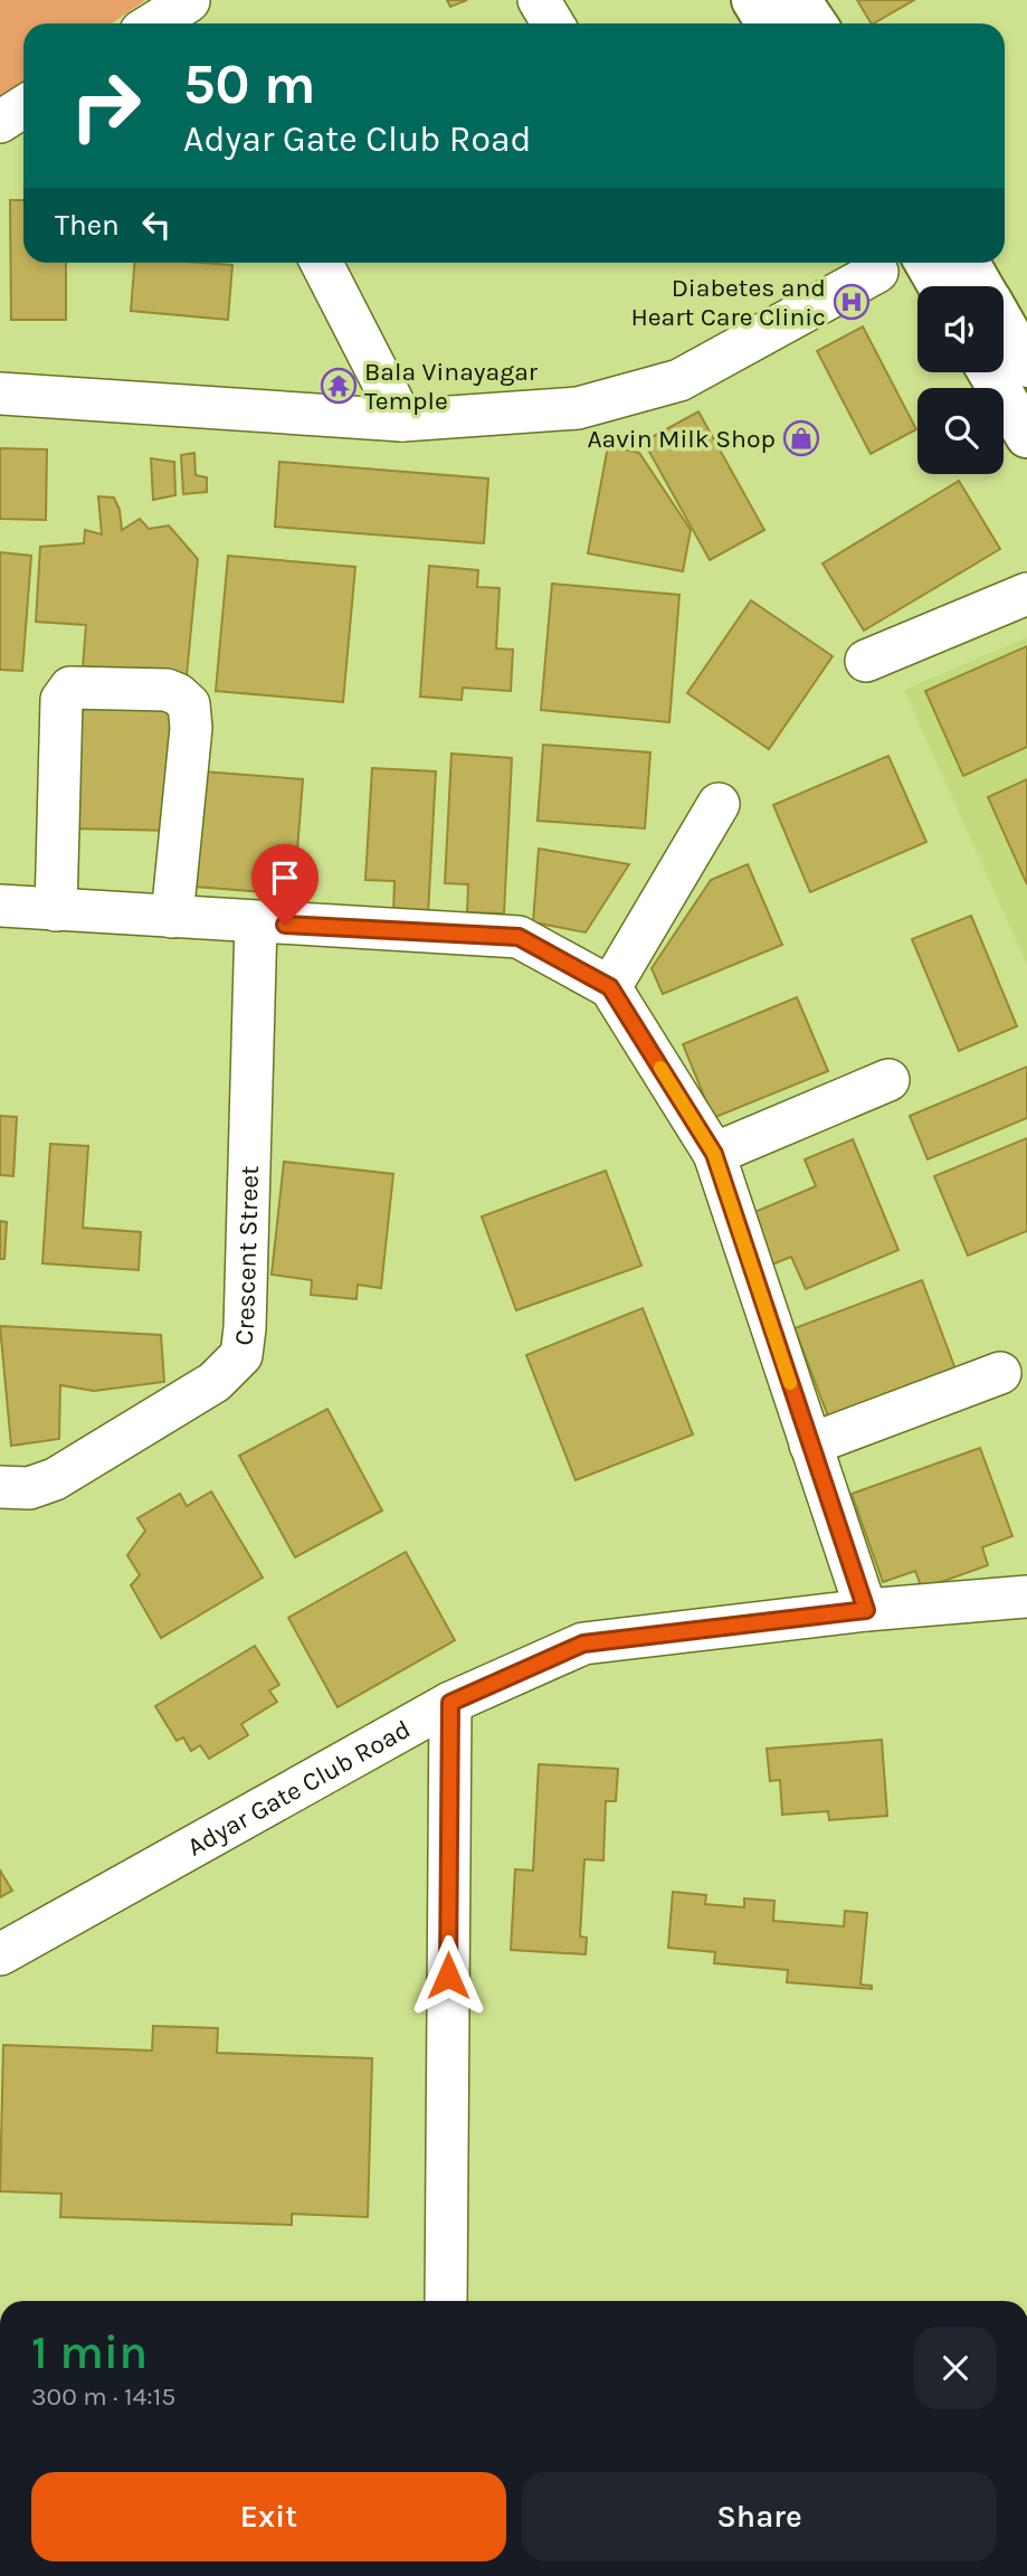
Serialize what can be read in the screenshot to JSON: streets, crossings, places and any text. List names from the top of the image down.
{
  "streets": {
    "street": ["Crescent Street", "Adyar Gate Club Road"]
  },
  "places": {
    "hospital": ["Diabetes and Heart Care Clinic"],
    "temple": ["Bala Vinayagar Temple"],
    "shop": ["Aavin Milk Shop"]
  },
  "page": {
    "turn": ["50 m", "Adyar Gate Club Road"],
    "then": "Then",
    "heading": ["1 min", "300 m · 14:15"],
    "buttons": ["Exit", "Share"]
  }
}
